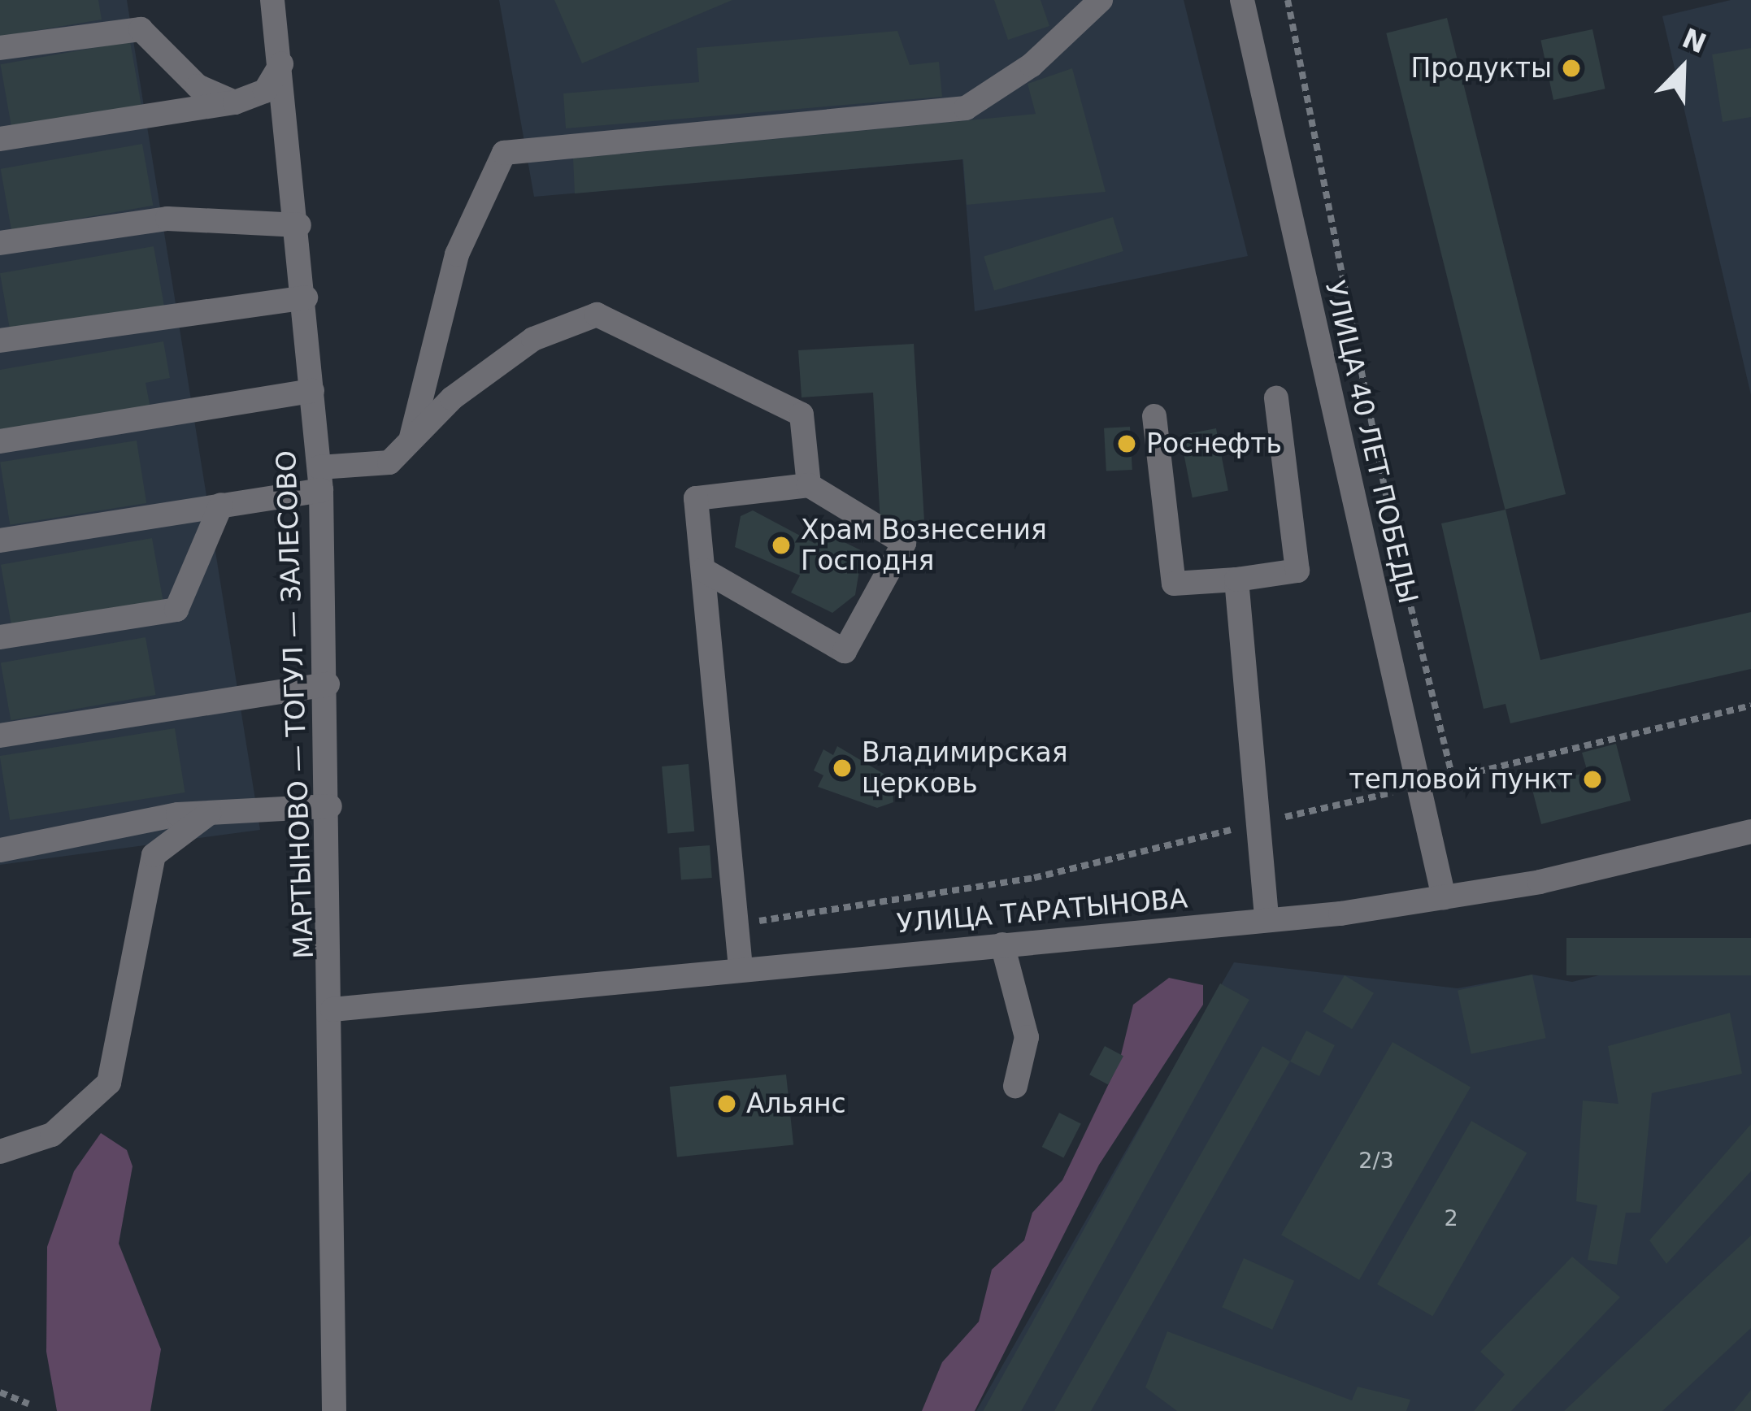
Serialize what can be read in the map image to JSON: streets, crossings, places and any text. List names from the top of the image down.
{
  "streets": {
    "street": ["УЛИЦА 40 ЛЕТ ПОБЕДЫ", "МАРТЫНОВО — ТОГУЛ — ЗАЛЕСОВО", "УЛИЦА ТАРАТЫНОВА"]
  },
  "crossings": [
    ["УЛИЦА 40 ЛЕТ ПОБЕДЫ", "УЛИЦА ТАРАТЫНОВА"],
    ["МАРТЫНОВО — ТОГУЛ — ЗАЛЕСОВО", "УЛИЦА ТАРАТЫНОВА"]
  ],
  "places": [
    "Продукты",
    "Роснефть",
    "Храм Вознесения Господня",
    "Владимирская церковь",
    "тепловой пункт",
    "Альянс"
  ],
  "house_numbers": ["2/3", "2"],
  "north": "top right"
}
